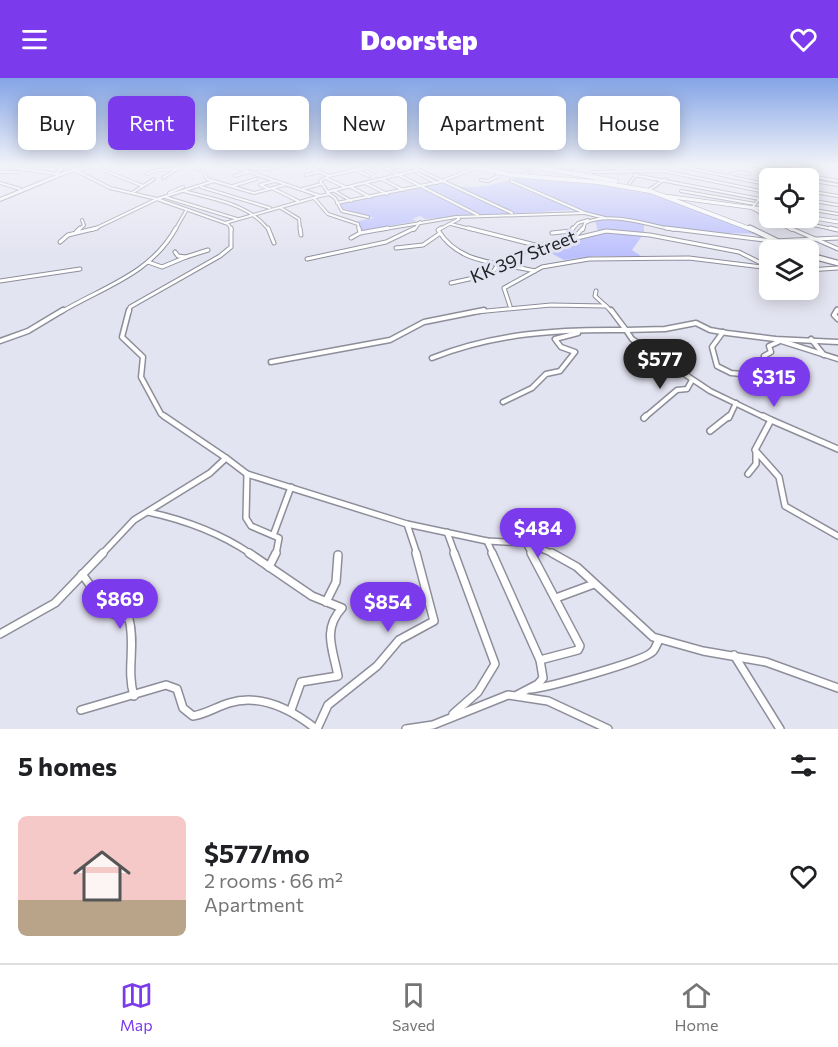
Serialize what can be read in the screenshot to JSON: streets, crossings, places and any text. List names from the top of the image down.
{
  "streets": {
    "street": ["KK 397 Street"]
  },
  "page": {
    "header": "Doorstep",
    "chip": [
      "Buy",
      "Rent",
      "Filters",
      "New",
      "Apartment",
      "House"
    ],
    "price": [
      "$577",
      "$315",
      "$484",
      "$869",
      "$854"
    ],
    "heading": "5 homes",
    "list": [
      {
        "name": "$577/mo",
        "note": "2 rooms · 66 m² · Apartment"
      }
    ],
    "tabs": ["Map", "Saved", "Home"]
  }
}
